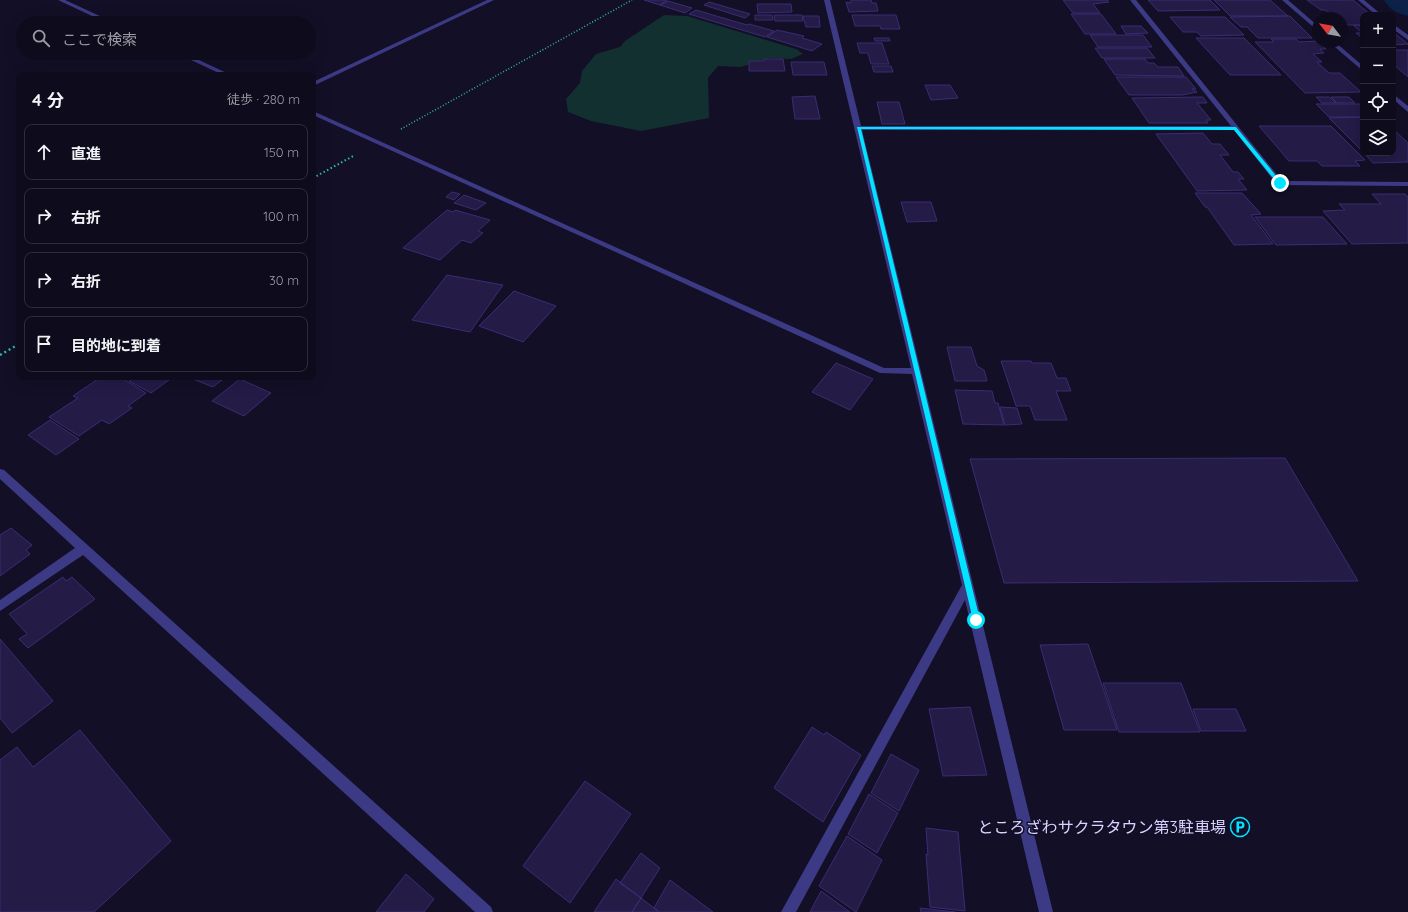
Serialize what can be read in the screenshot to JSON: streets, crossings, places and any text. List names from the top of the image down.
{
  "places": {
    "parking": ["ところざわサクラタウン第3駐車場"]
  },
  "north": "top left",
  "page": {
    "map_buttons": ["+", "−"],
    "search": "ここで検索",
    "heading": ["4 分", "徒歩 · 280 m"],
    "list": [
      ["直進", "150 m"],
      ["右折", "100 m"],
      ["右折", "30 m"],
      "目的地に到着"
    ]
  }
}
